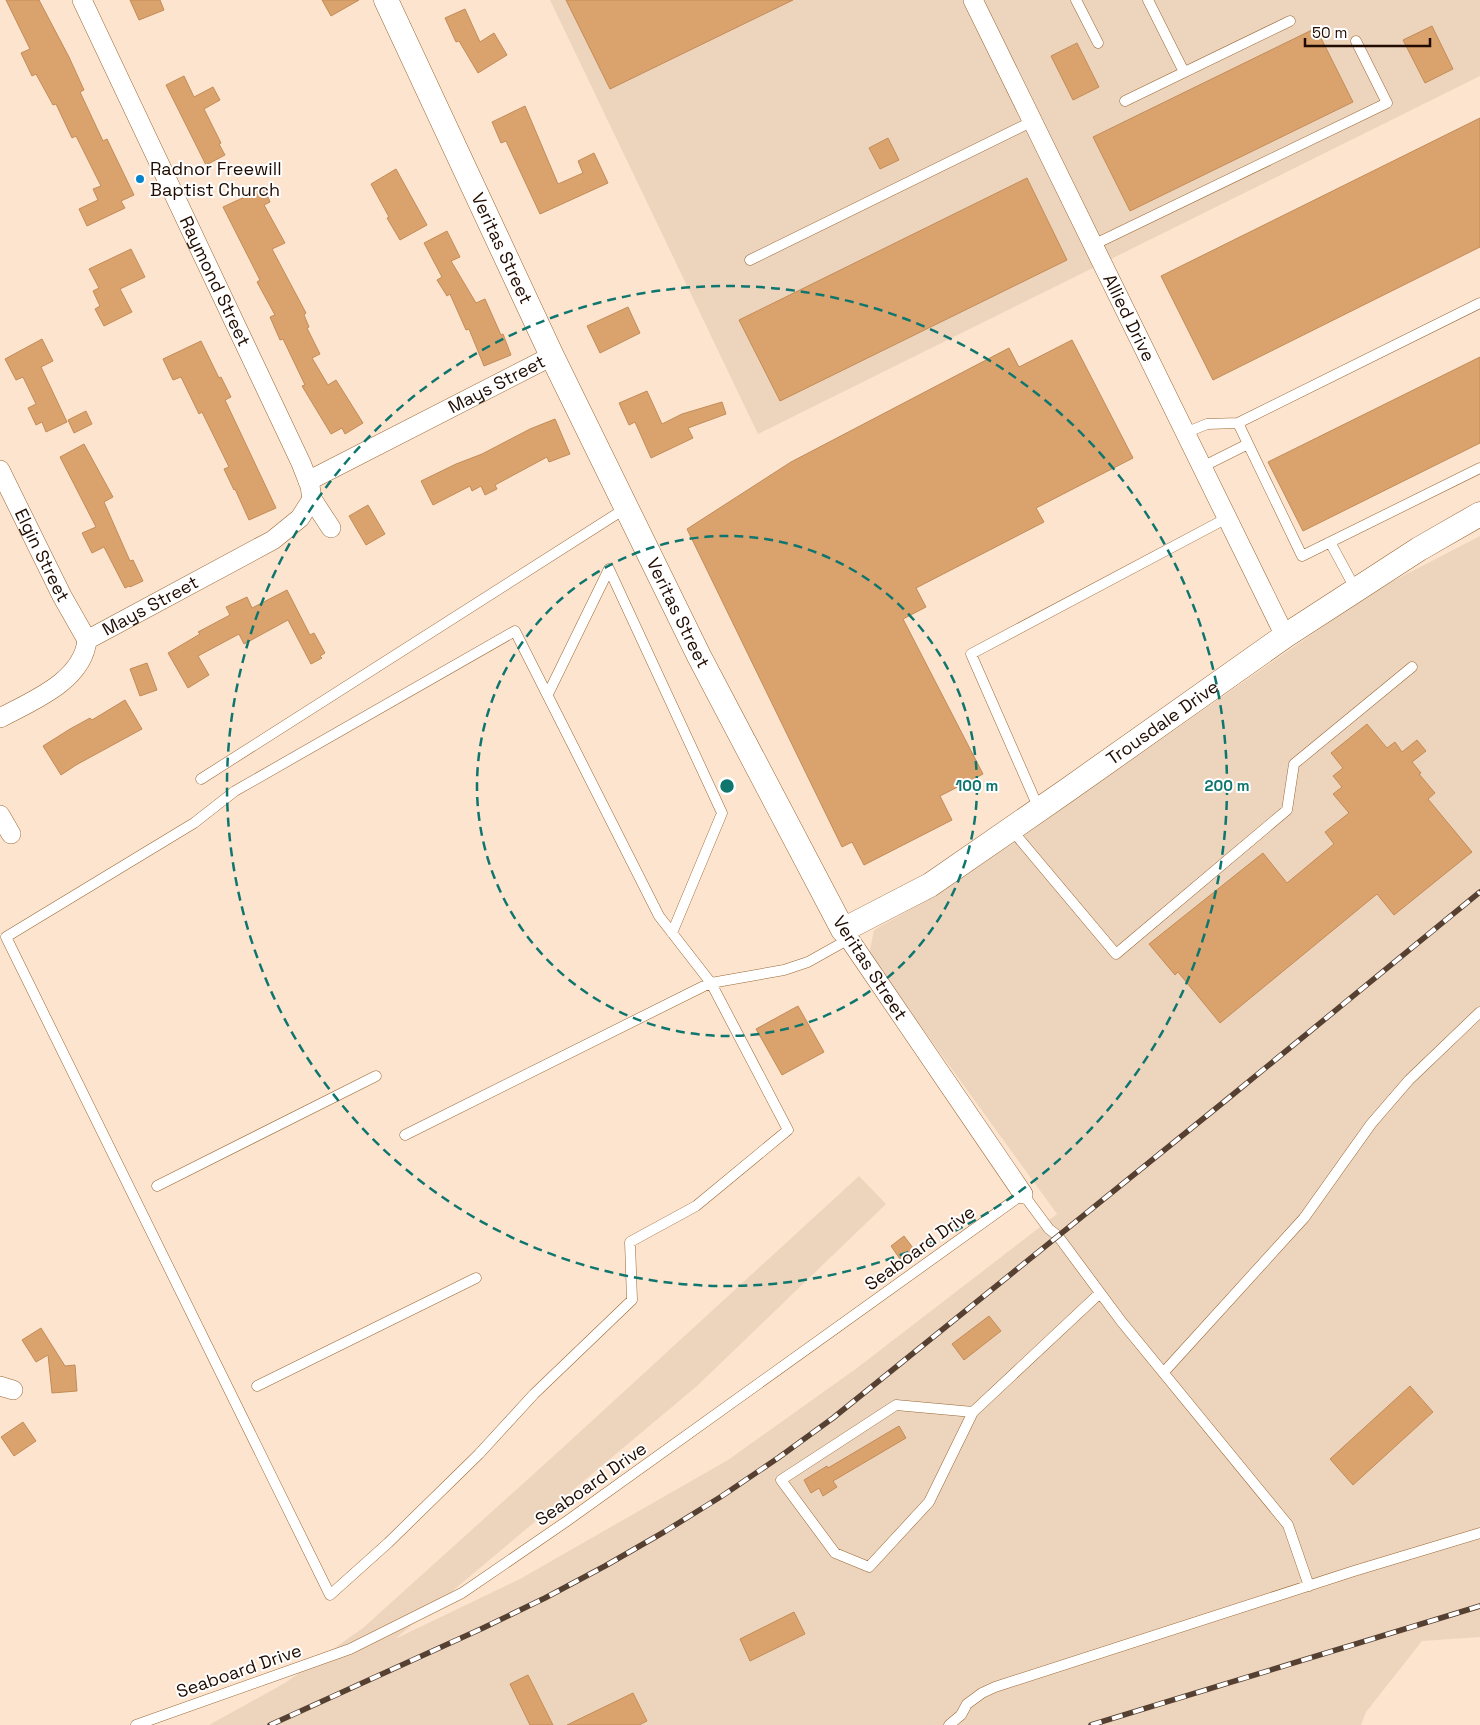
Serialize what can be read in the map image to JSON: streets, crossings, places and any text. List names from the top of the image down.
{
  "streets": {
    "street": [
      "Veritas Street",
      "Raymond Street",
      "Allied Drive",
      "Mays Street",
      "Elgin Street",
      "Trousdale Drive"
    ],
    "lane": ["Seaboard Drive"]
  },
  "crossings": [
    ["Veritas Street", "Mays Street"],
    ["Veritas Street", "Trousdale Drive"],
    ["Veritas Street", "Seaboard Drive"],
    ["Raymond Street", "Mays Street"],
    ["Allied Drive", "Trousdale Drive"],
    ["Mays Street", "Elgin Street"]
  ],
  "places": ["Radnor Freewill Baptist Church"],
  "scale_bar": "50 m",
  "rings": ["100 m", "200 m"]
}
